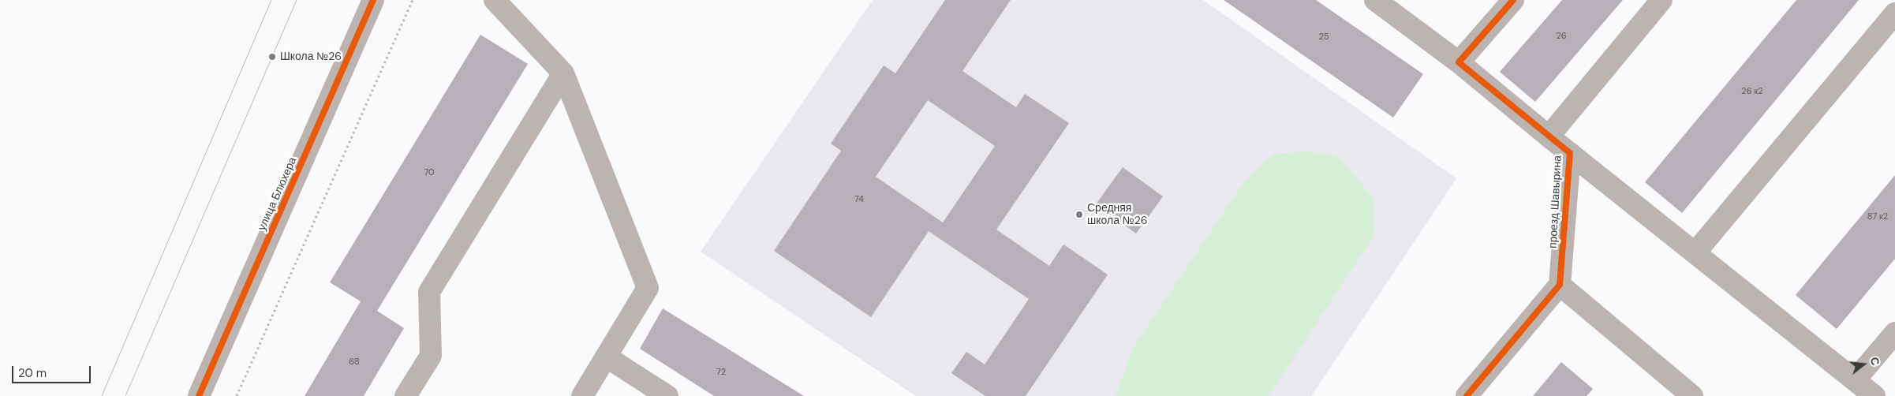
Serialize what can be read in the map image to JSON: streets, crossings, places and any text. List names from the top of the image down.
{
  "streets": {
    "street": ["улица Блюхера", "проезд Шавырина"]
  },
  "places": ["Школа №26", "Средняя школа №26"],
  "house_numbers": [
    "26",
    "25",
    "26 к2",
    "70",
    "74",
    "87 к2",
    "68",
    "72"
  ],
  "scale_bar": "20 m",
  "north": "right"
}
